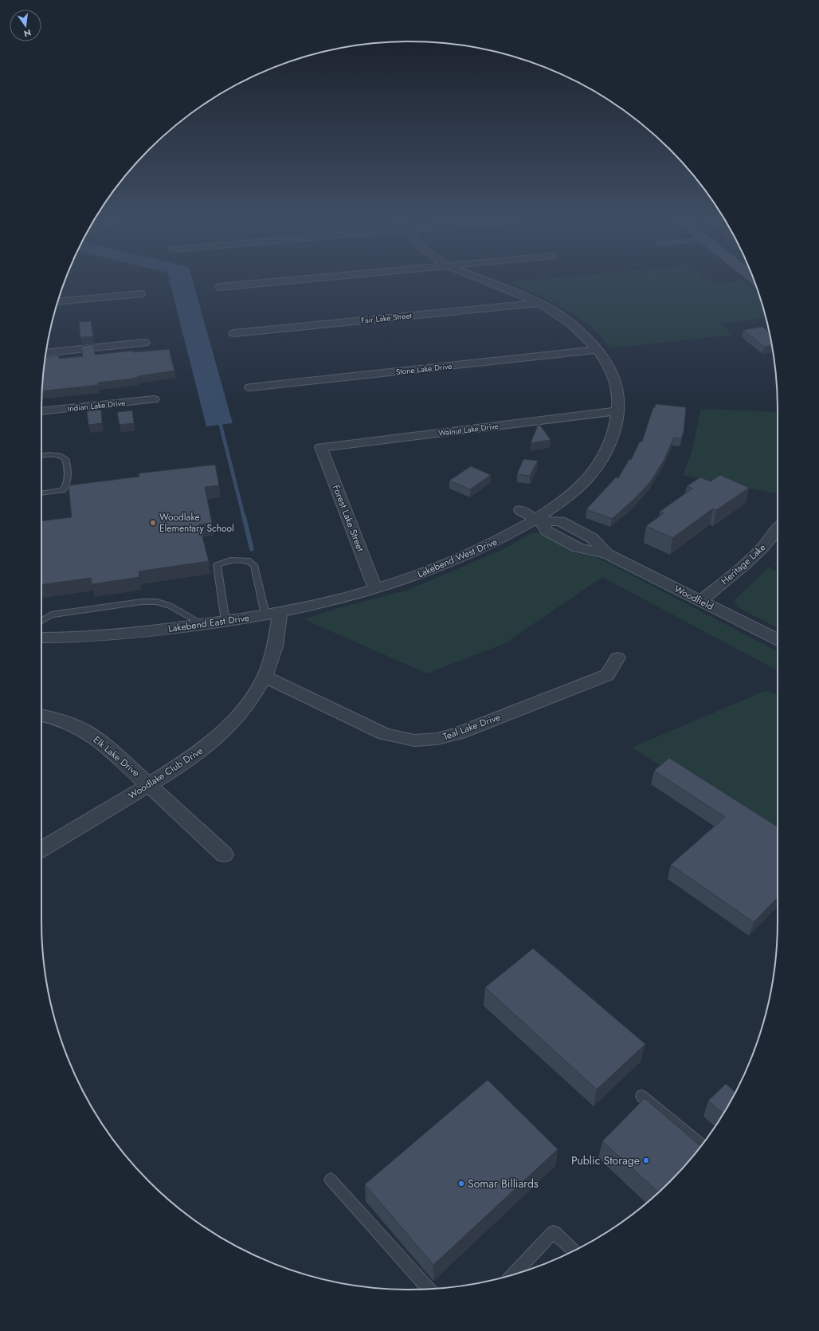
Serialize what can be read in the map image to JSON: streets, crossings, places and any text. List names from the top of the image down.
{
  "streets": {
    "street": [
      "Fair Lake Street",
      "Stone Lake Drive",
      "Indian Lake Drive",
      "Walnut Lake Drive",
      "Forest Lake Street",
      "Lakebend West Drive",
      "Heritage Lake",
      "Woodfield",
      "Lakebend East Drive",
      "Teal Lake Drive",
      "Elk Lake Drive",
      "Woodlake Club Drive"
    ]
  },
  "crossings": [
    ["Fair Lake Street", "Lakebend West Drive"],
    ["Stone Lake Drive", "Lakebend West Drive"],
    ["Walnut Lake Drive", "Forest Lake Street"],
    ["Walnut Lake Drive", "Lakebend West Drive"],
    ["Forest Lake Street", "Lakebend West Drive"],
    ["Forest Lake Street", "Lakebend East Drive"],
    ["Lakebend West Drive", "Woodfield"],
    ["Lakebend West Drive", "Lakebend East Drive"],
    ["Heritage Lake", "Woodfield"],
    ["Lakebend East Drive", "Woodlake Club Drive"],
    ["Teal Lake Drive", "Woodlake Club Drive"],
    ["Elk Lake Drive", "Woodlake Club Drive"]
  ],
  "places": ["Woodlake Elementary School", "Public Storage", "Somar Billiards"],
  "north": "bottom"
}
